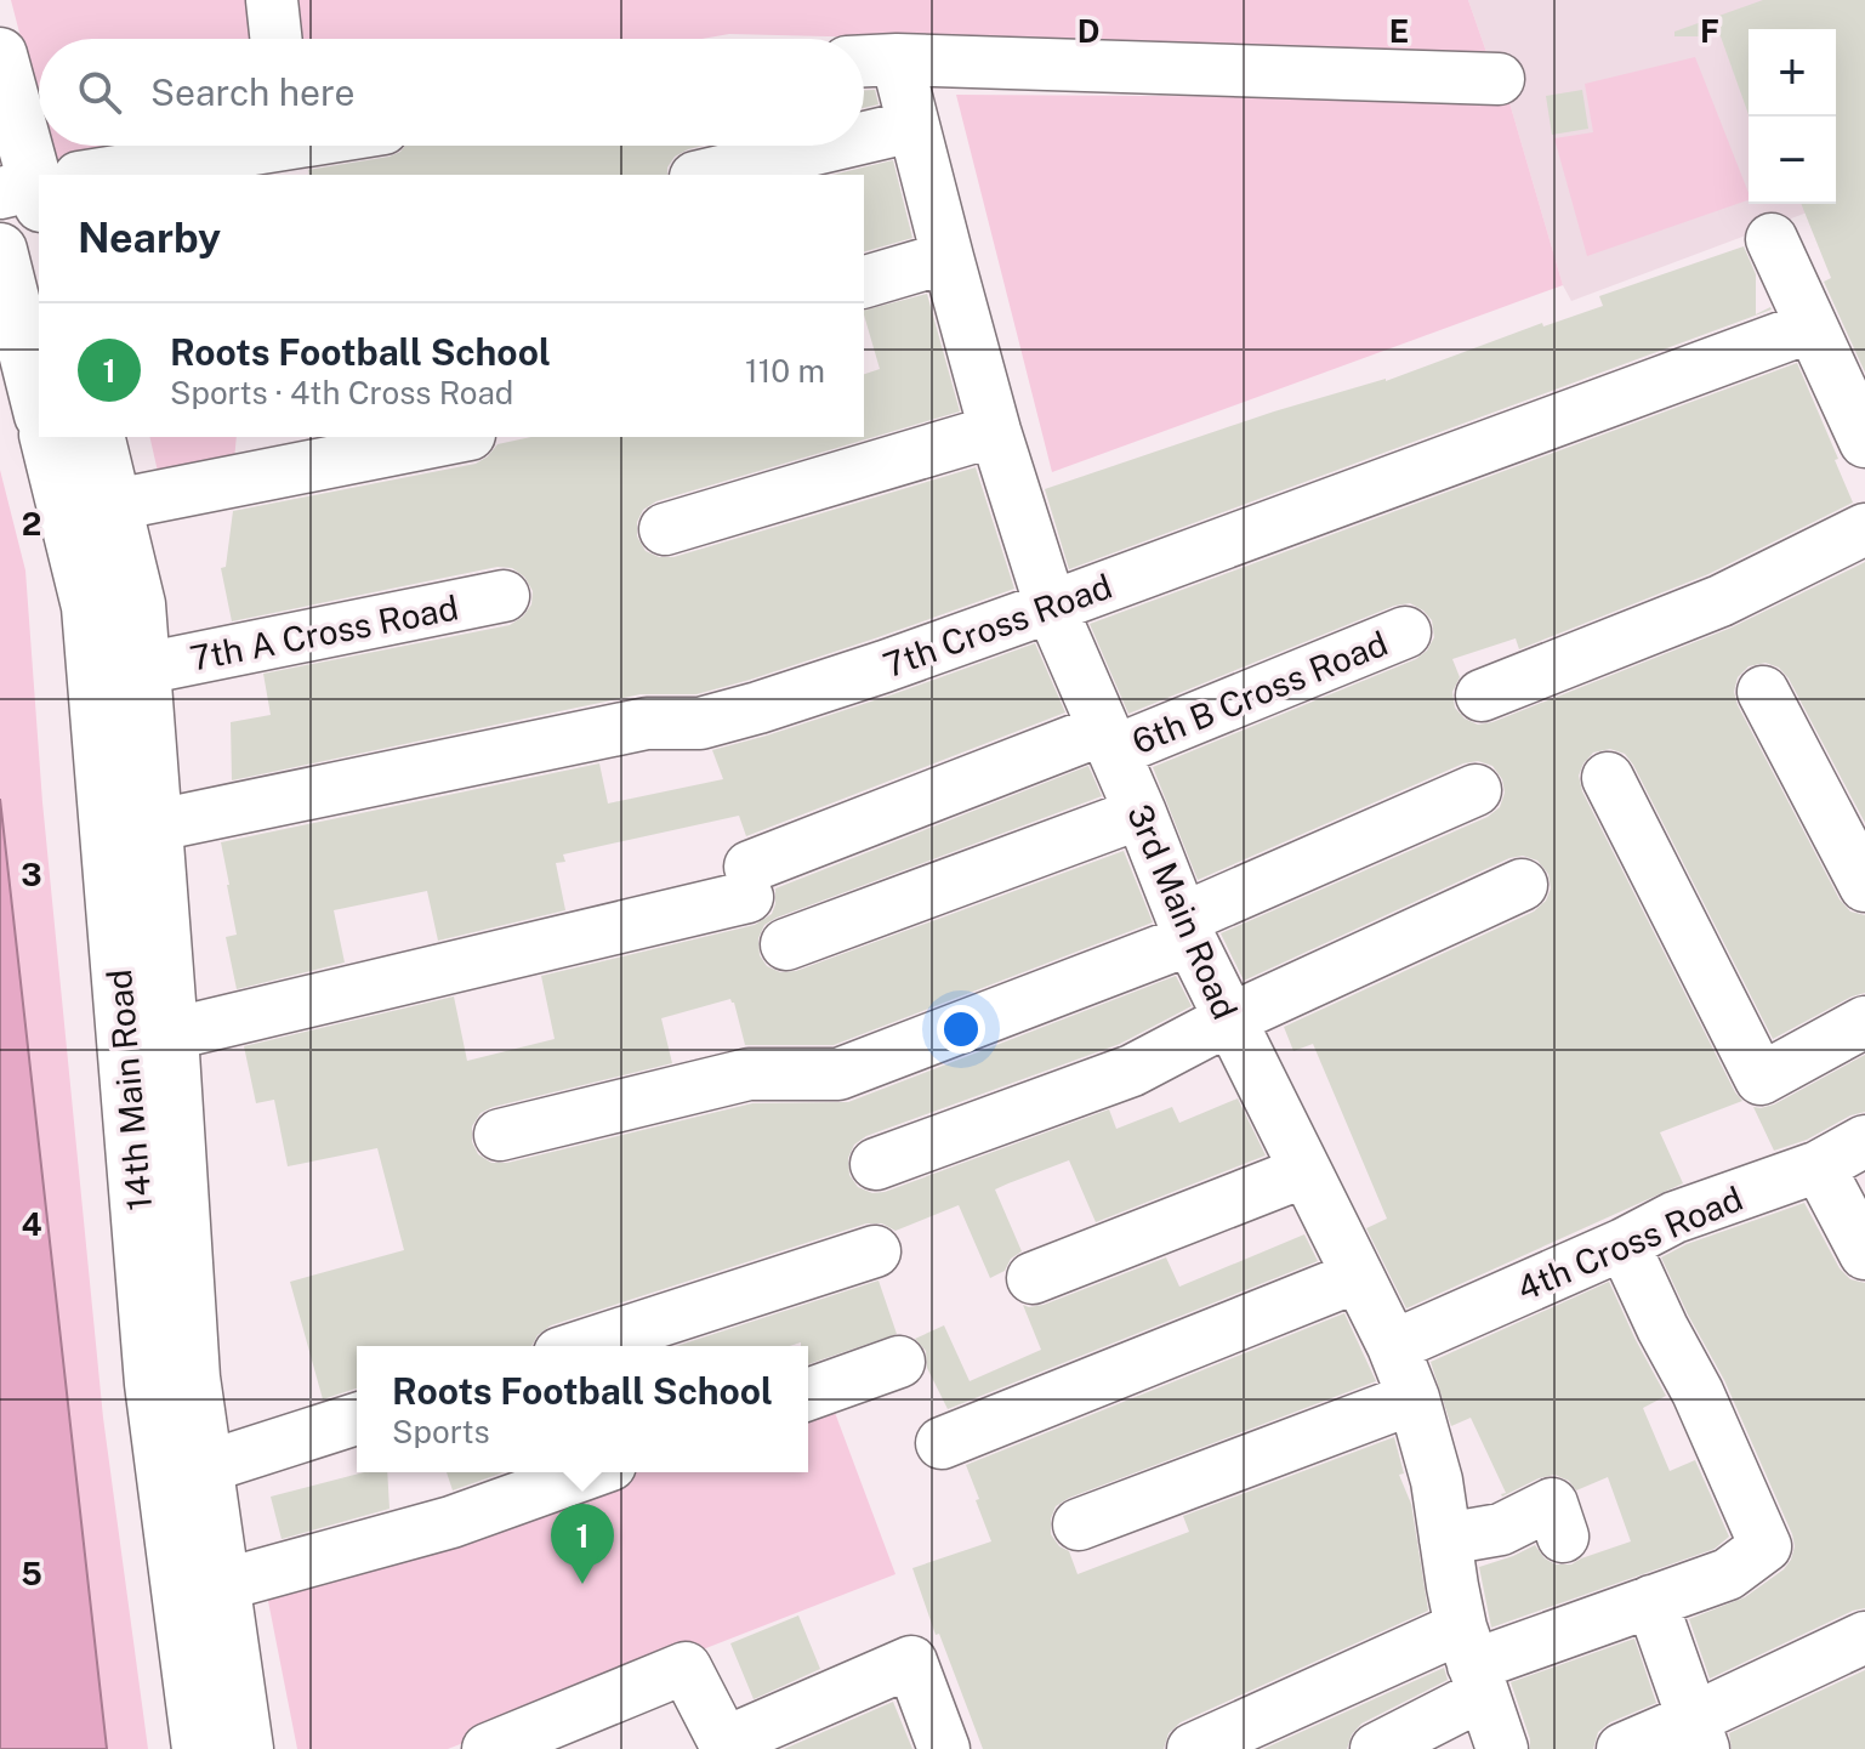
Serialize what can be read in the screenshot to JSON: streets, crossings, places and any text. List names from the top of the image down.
{
  "streets": {
    "main road": ["14th Main Road"],
    "street": [
      "7th Cross Road",
      "7th A Cross Road",
      "6th B Cross Road",
      "3rd Main Road",
      "4th Cross Road"
    ]
  },
  "crossings": [
    ["7th Cross Road", "3rd Main Road"],
    ["7th Cross Road", "14th Main Road"],
    ["7th A Cross Road", "14th Main Road"],
    ["6th B Cross Road", "3rd Main Road"],
    ["6th B Cross Road", "14th Main Road"],
    ["3rd Main Road", "4th Cross Road"]
  ],
  "page": {
    "map_buttons": ["+", "−"],
    "search": "Search here",
    "heading": "Nearby",
    "list": [
      {
        "mark": "1",
        "name": "Roots Football School",
        "note": "Sports · 4th Cross Road",
        "value": "110 m"
      }
    ],
    "popup": ["Roots Football School", "Sports"],
    "pins": "1"
  },
  "grid": {
    "columns": ["D", "E", "F"],
    "rows": [
      "2",
      "3",
      "4",
      "5"
    ]
  }
}
